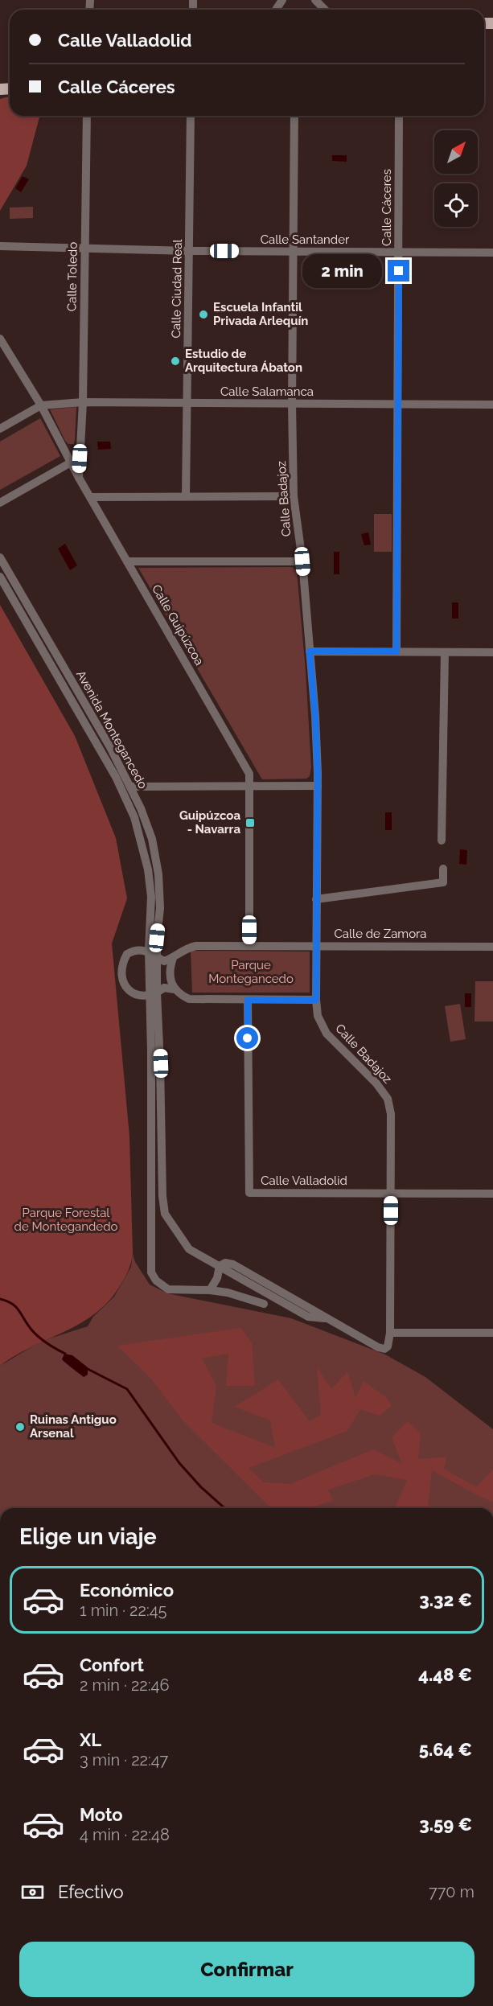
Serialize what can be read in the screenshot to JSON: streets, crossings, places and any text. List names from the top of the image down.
{
  "streets": {
    "street": [
      "Calle Cáceres",
      "Calle Santander",
      "Calle Toledo",
      "Calle Ciudad Real",
      "Calle Salamanca",
      "Calle Badajoz",
      "Calle Guipúzcoa",
      "Avenida Montegancedo",
      "Calle de Zamora",
      "Calle Valladolid"
    ]
  },
  "crossings": [
    ["Calle Cáceres", "Calle Santander"],
    ["Calle Cáceres", "Calle Salamanca"],
    ["Calle Santander", "Calle Toledo"],
    ["Calle Santander", "Calle Ciudad Real"],
    ["Calle Santander", "Calle Badajoz"],
    ["Calle Toledo", "Calle Salamanca"],
    ["Calle Toledo", "Calle Guipúzcoa"],
    ["Calle Ciudad Real", "Calle Salamanca"],
    ["Calle Salamanca", "Calle Badajoz"],
    ["Calle Salamanca", "Calle Guipúzcoa"],
    ["Calle Badajoz", "Avenida Montegancedo"],
    ["Calle Badajoz", "Calle de Zamora"],
    ["Calle Badajoz", "Calle Valladolid"],
    ["Calle Guipúzcoa", "Calle de Zamora"]
  ],
  "parks": ["Parque Montegancedo", "Parque Forestal de Montegandedo"],
  "places": {
    "other": ["Escuela Infantil Privada Arlequín", "Estudio de Arquitectura Ábaton", "Ruinas Antiguo Arsenal"],
    "transit": ["Guipúzcoa - Navarra"]
  },
  "north": "top right",
  "page": {
    "banner": ["Calle Valladolid", "Calle Cáceres"],
    "bubble": "2 min",
    "heading": "Elige un viaje",
    "list": [
      {
        "name": "Económico",
        "note": "1 min · 22:45",
        "value": "3.32 €"
      },
      {
        "name": "Confort",
        "note": "2 min · 22:46",
        "value": "4.48 €"
      },
      {
        "name": "XL",
        "note": "3 min · 22:47",
        "value": "5.64 €"
      },
      {
        "name": "Moto",
        "note": "4 min · 22:48",
        "value": "3.59 €"
      }
    ],
    "pay": ["Efectivo", "770 m"],
    "buttons": "Confirmar"
  }
}
